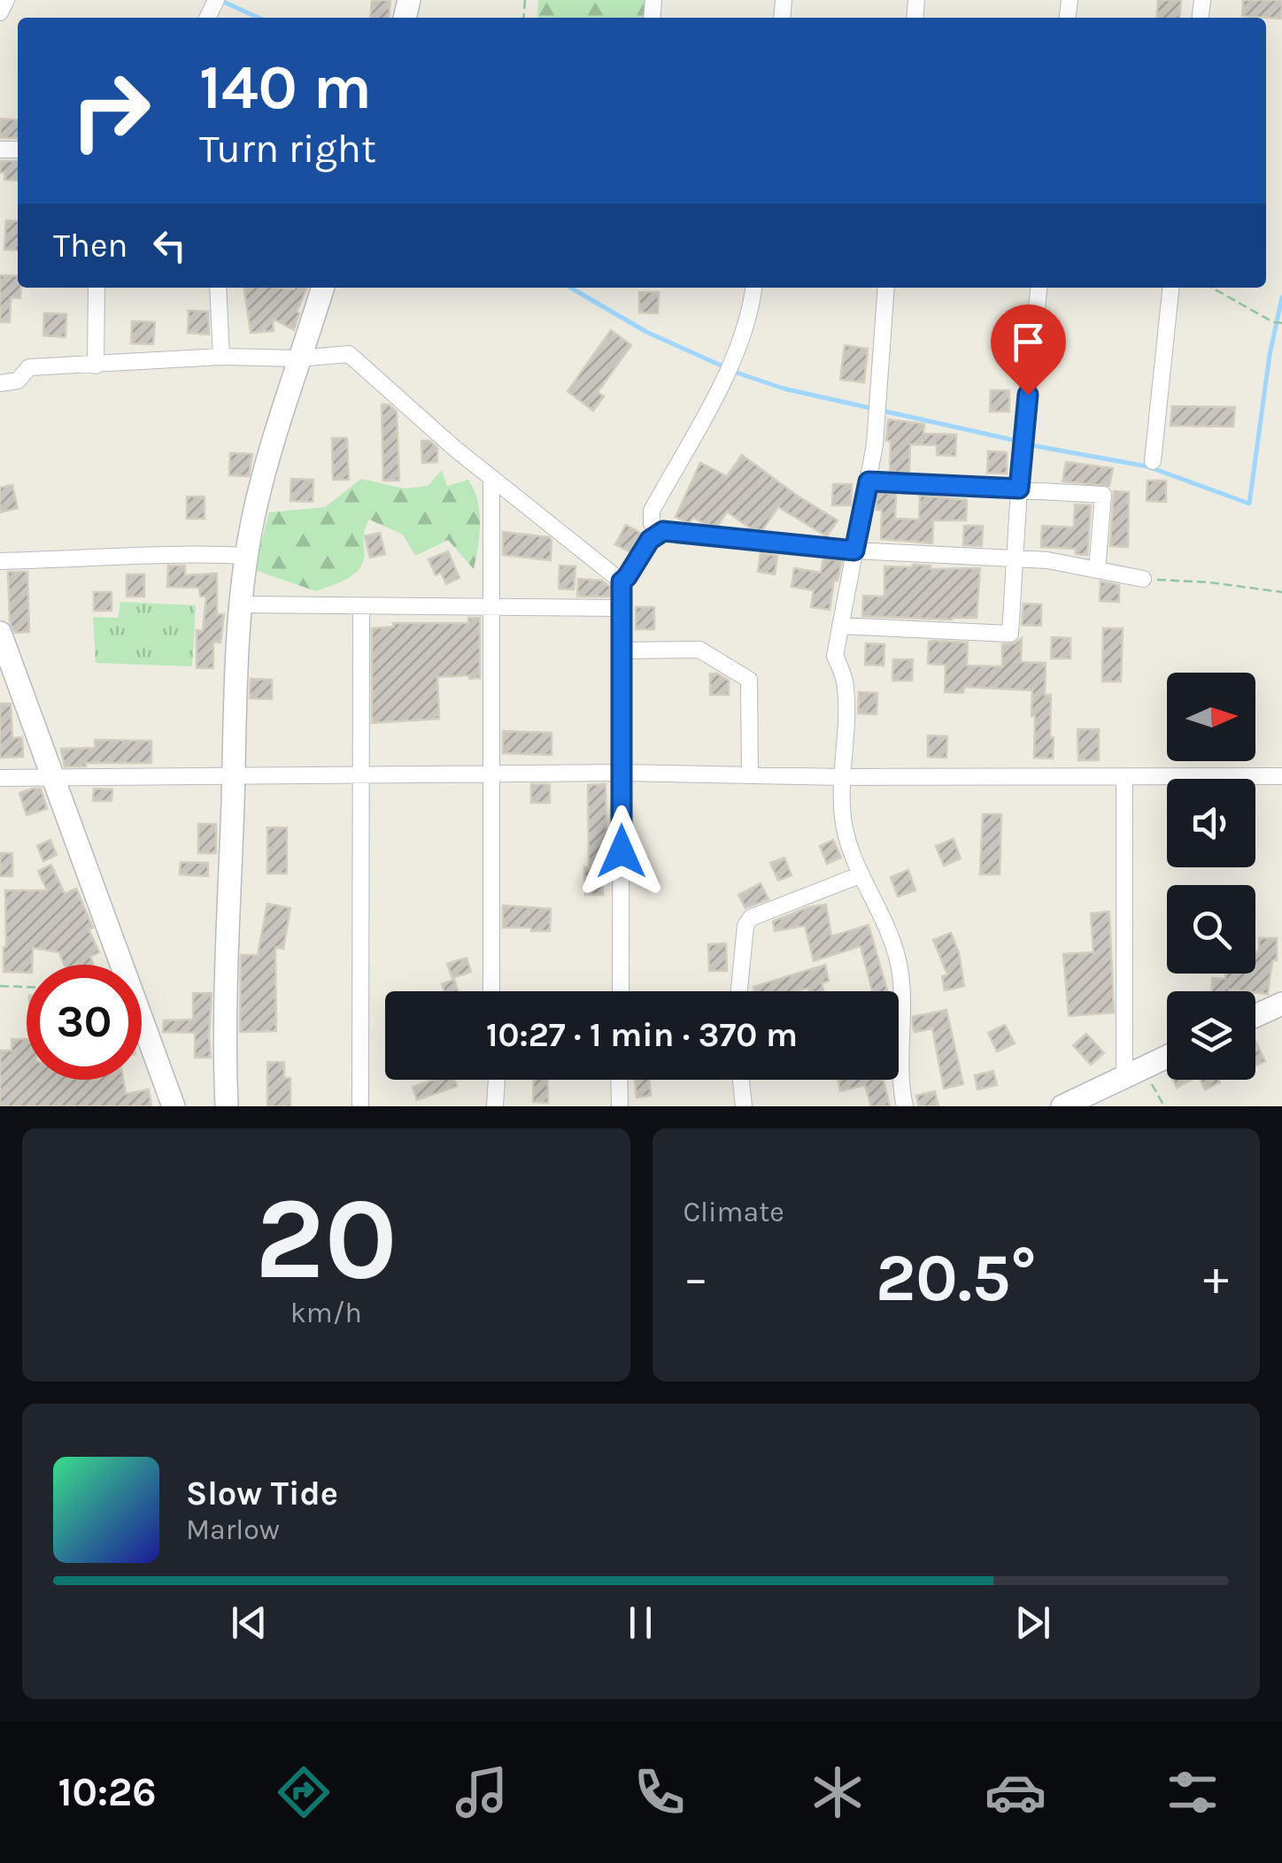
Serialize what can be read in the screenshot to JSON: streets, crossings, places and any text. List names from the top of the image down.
{
  "north": "right",
  "page": {
    "turn": ["140 m", "Turn right"],
    "then": "Then",
    "limit": "30",
    "trip": "10:27 · 1 min · 370 m",
    "tile": [
      ["20", "km/h"],
      "Climate"
    ],
    "heat": ["−", "20.5°", "+"],
    "song": ["Slow Tide", "Marlow"],
    "tabs": "10:26"
  }
}
